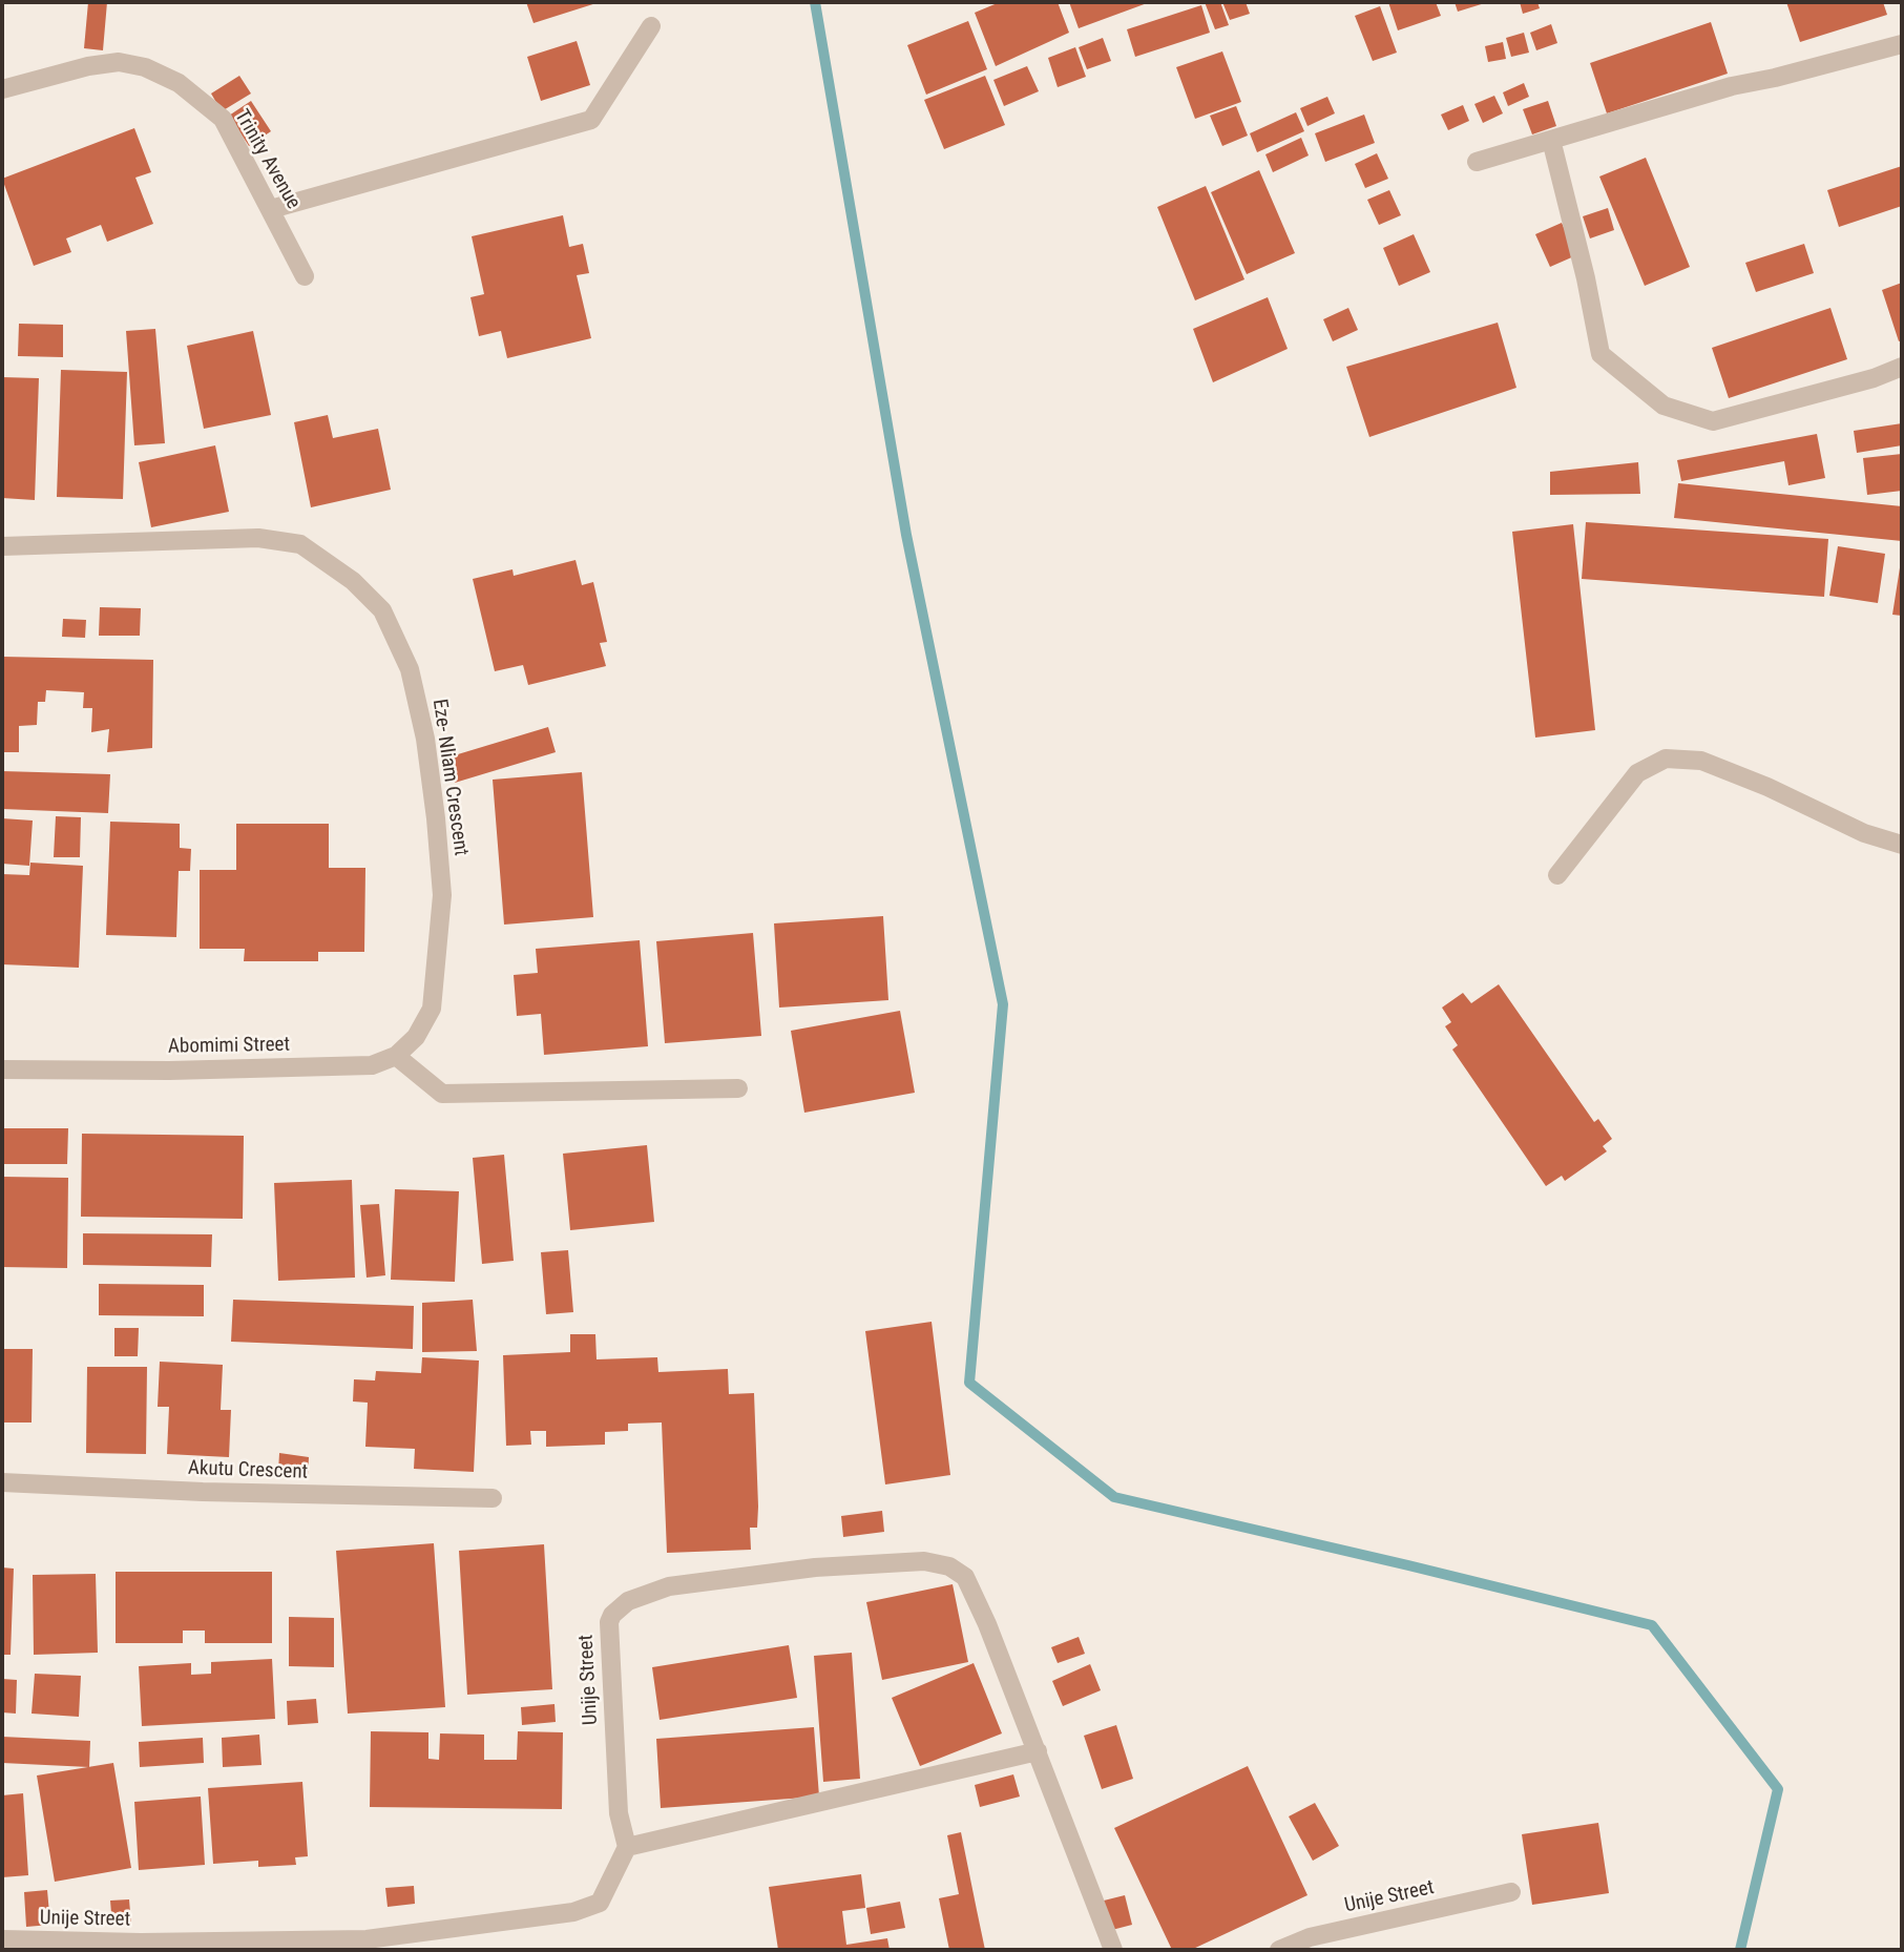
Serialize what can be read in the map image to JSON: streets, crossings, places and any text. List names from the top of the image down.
{
  "streets": {
    "street": [
      "Trinity Avenue",
      "Eze- Nliam Crescent",
      "Abomimi Street",
      "Akutu Crescent",
      "Unije Street"
    ]
  },
  "crossings": [
    ["Eze- Nliam Crescent", "Abomimi Street"]
  ]
}
